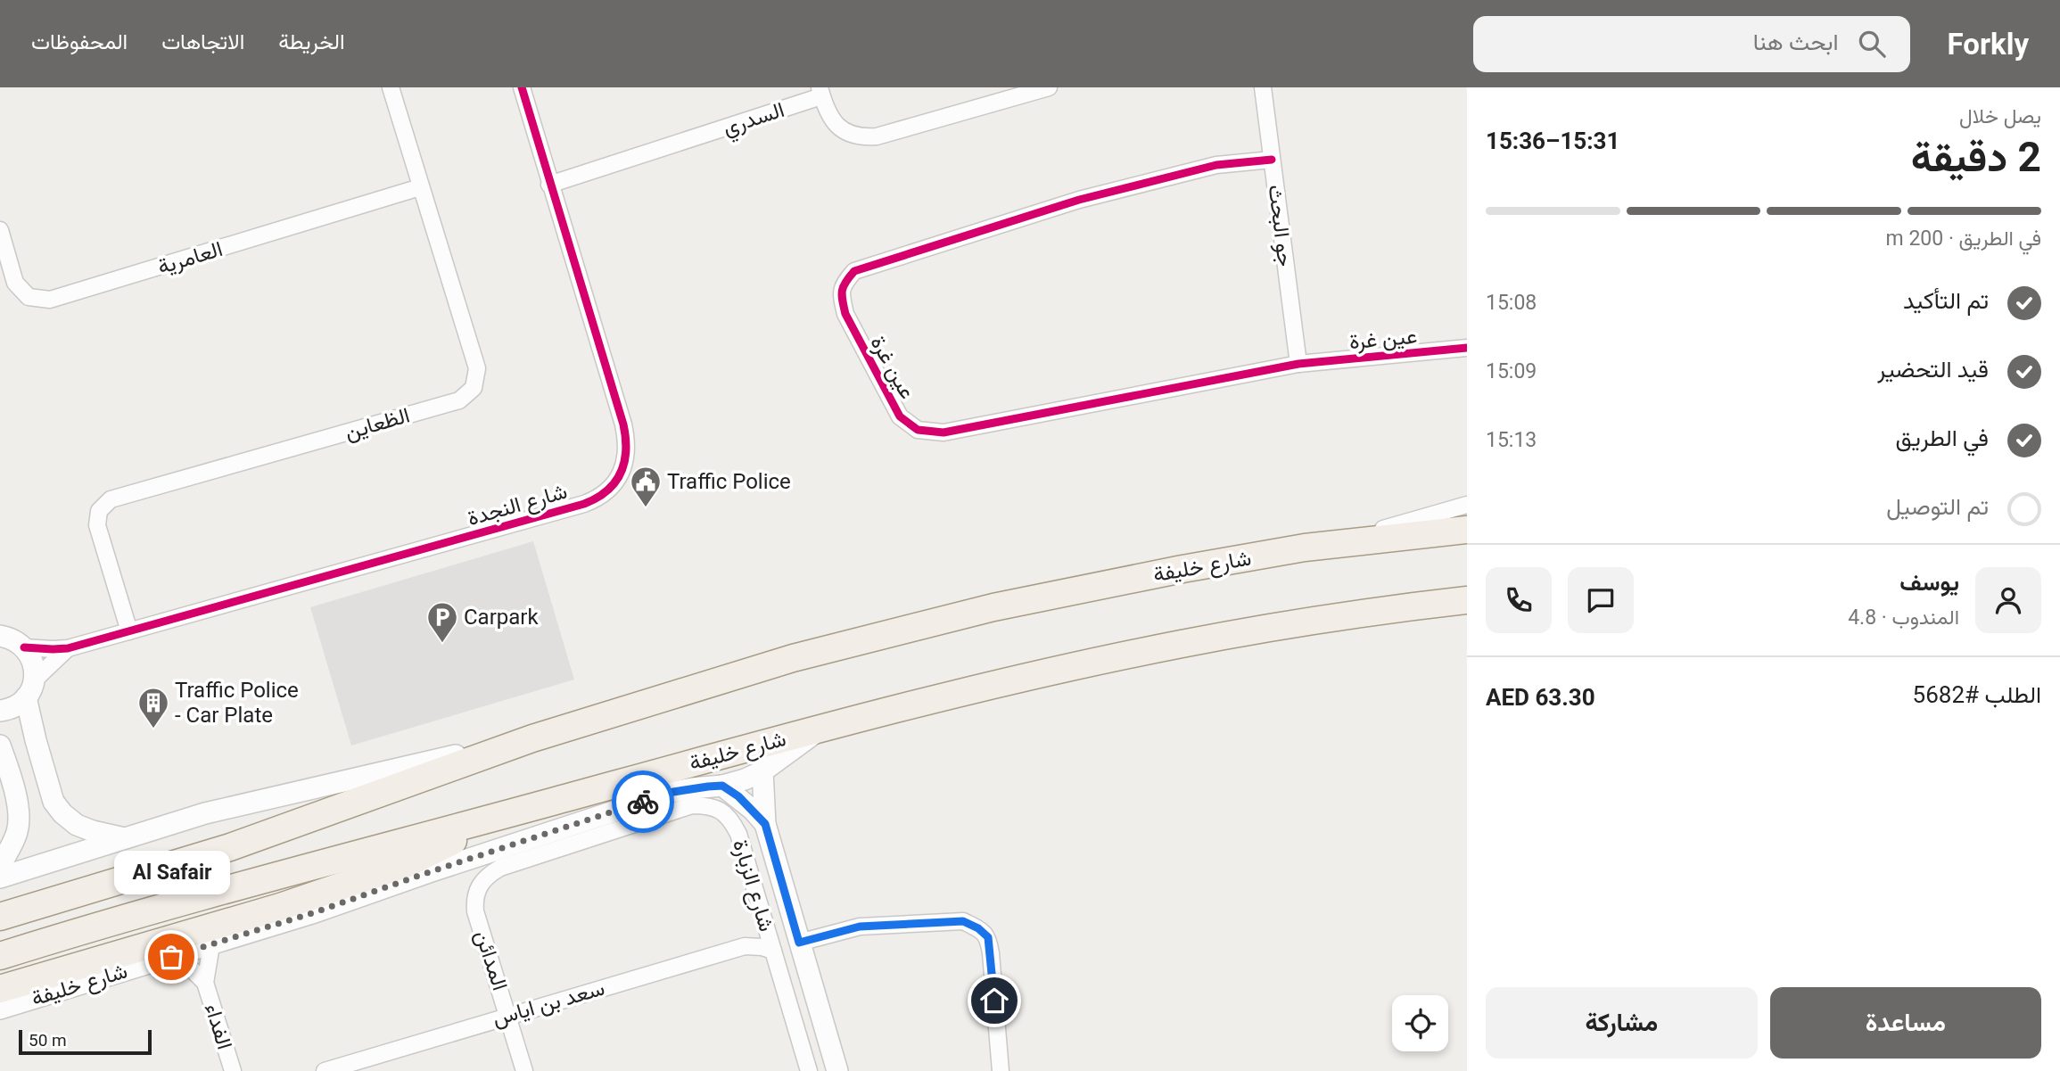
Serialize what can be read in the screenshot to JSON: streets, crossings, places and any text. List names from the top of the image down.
{
  "streets": {
    "main road": ["شارع خليفة"],
    "street": [
      "السدري",
      "جو البحث",
      "العامرية",
      "عين غرة",
      "الظعاين",
      "شارع النجدة",
      "شارع الزبارة",
      "المدائن",
      "سعد بن اياس",
      "الفداء"
    ]
  },
  "crossings": [
    ["السدري", "شارع النجدة"],
    ["جو البحث", "عين غرة"],
    ["العامرية", "الظعاين"],
    ["الظعاين", "شارع النجدة"],
    ["شارع خليفة", "شارع الزبارة"],
    ["شارع خليفة", "الفداء"],
    ["شارع الزبارة", "المدائن"],
    ["شارع الزبارة", "سعد بن اياس"],
    ["المدائن", "سعد بن اياس"]
  ],
  "places": {
    "public building": ["Traffic Police"],
    "parking": ["Carpark"],
    "building": ["Traffic Police - Car Plate"],
    "other": ["Al Safair"]
  },
  "scale_bar": "50 m",
  "page": {
    "header": "Forkly",
    "search": "ابحث هنا",
    "nav": ["الخريطة", "الاتجاهات", "المحفوظات"],
    "heading": ["2 دقيقة", "يصل خلال", "15:31–15:36"],
    "panel": [
      "يوسف",
      "المندوب · 4.8",
      "الطلب #5682",
      "AED 63.30"
    ],
    "bar": "في الطريق · 200 m",
    "list": [
      ["تم التأكيد", "15:08"],
      ["قيد التحضير", "15:09"],
      ["في الطريق", "15:13"],
      "تم التوصيل"
    ],
    "bubble": "Al Safair",
    "buttons": ["مساعدة", "مشاركة"],
    "scale": "50 m"
  }
}
